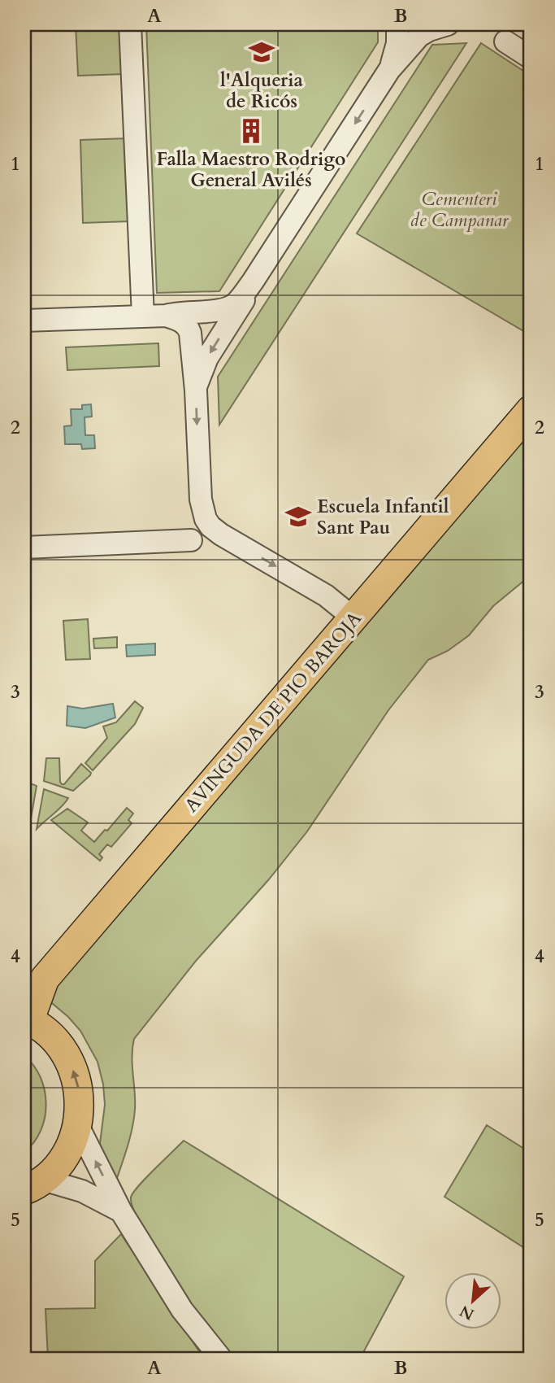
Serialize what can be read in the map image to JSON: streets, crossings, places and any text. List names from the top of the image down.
{
  "streets": {
    "main road": ["AVINGUDA DE PIO BAROJA"]
  },
  "parks": ["Cementeri de Campanar"],
  "places": {
    "school or university": ["l'Alqueria de Ricós", "Escuela Infantil Sant Pau"],
    "building": ["Falla Maestro Rodrigo General Avilés"]
  },
  "north": "bottom left",
  "grid": {
    "columns": ["A", "B"],
    "rows": [
      "1",
      "2",
      "3",
      "4",
      "5"
    ]
  }
}
